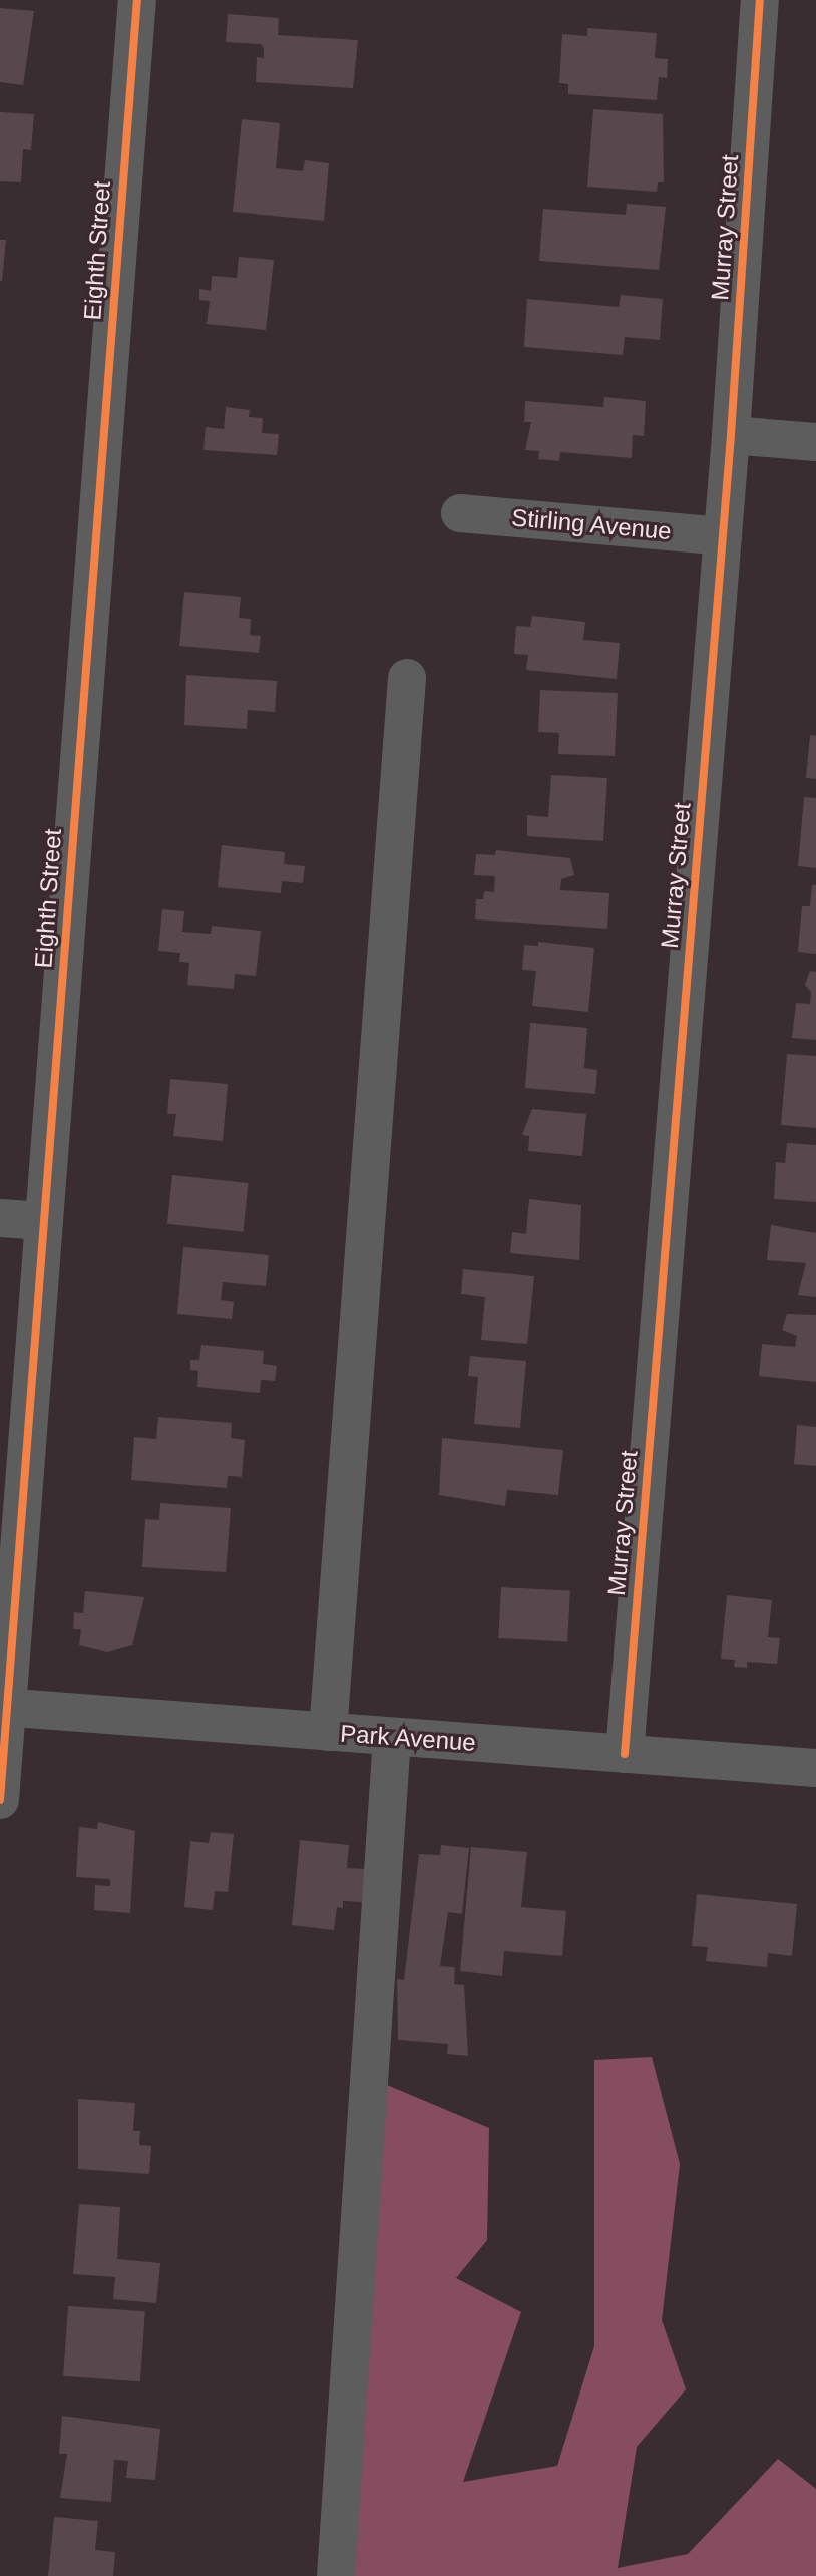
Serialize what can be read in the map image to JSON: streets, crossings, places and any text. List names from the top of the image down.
{
  "streets": {
    "street": [
      "Murray Street",
      "Eighth Street",
      "Stirling Avenue",
      "Park Avenue"
    ]
  },
  "crossings": [
    ["Murray Street", "Stirling Avenue"],
    ["Murray Street", "Park Avenue"],
    ["Eighth Street", "Park Avenue"]
  ]
}
